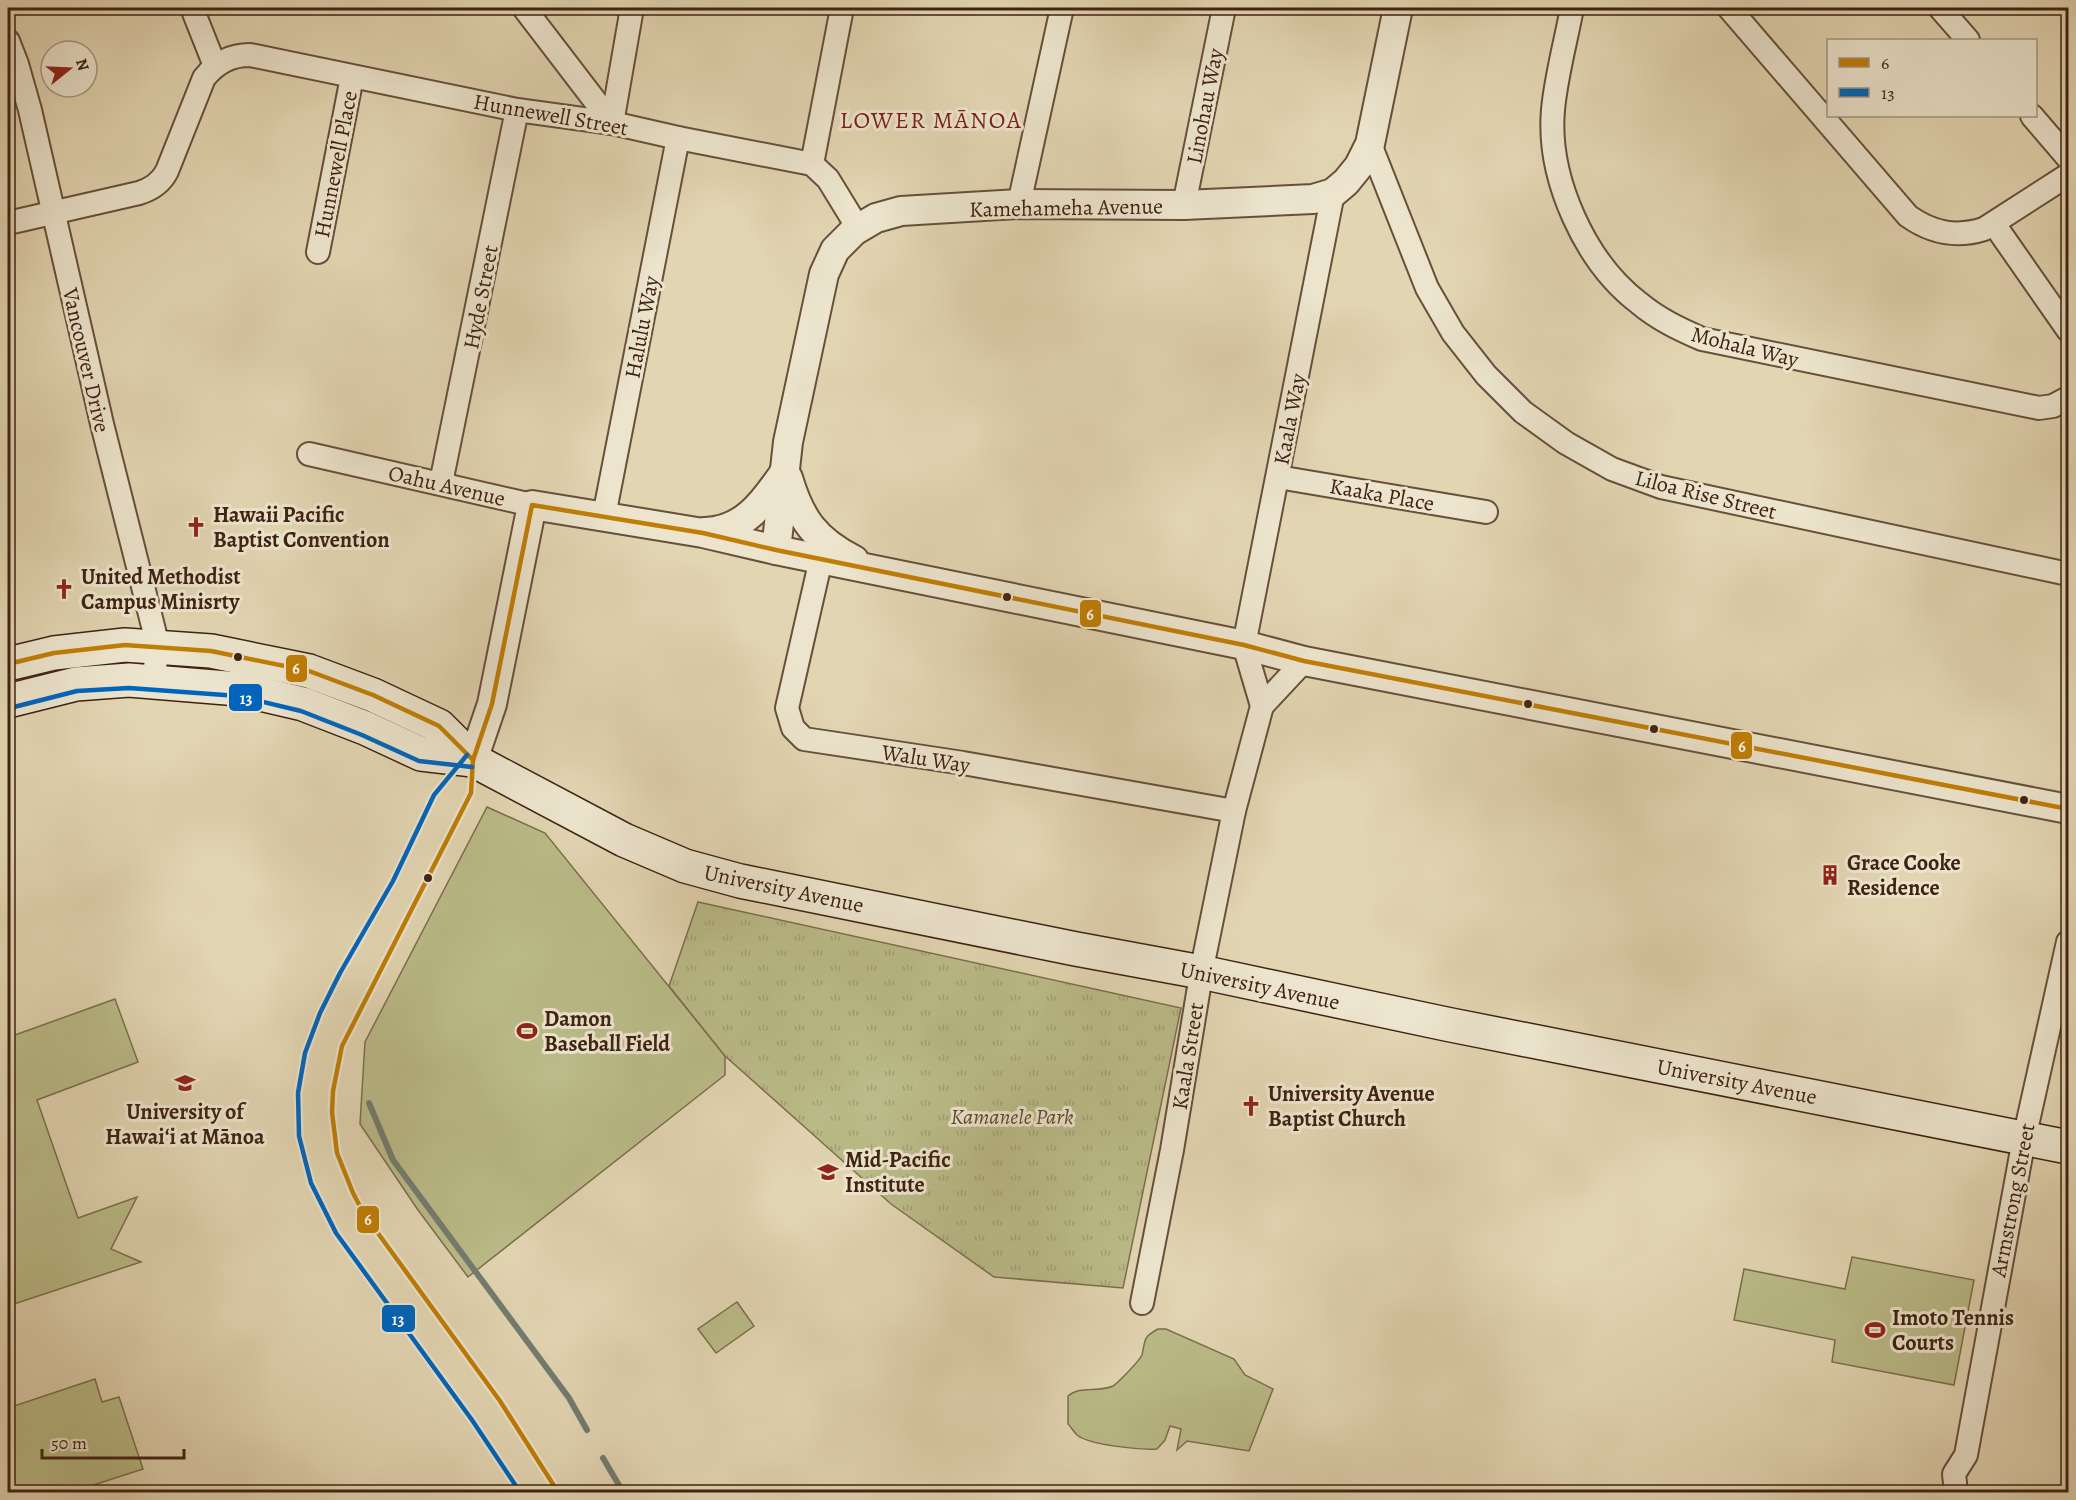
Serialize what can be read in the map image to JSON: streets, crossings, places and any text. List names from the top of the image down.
{
  "streets": {
    "main road": ["University Avenue"],
    "street": [
      "Linohau Way",
      "Hunnewell Street",
      "Hunnewell Place",
      "Kamehameha Avenue",
      "Hyde Street",
      "Halulu Way",
      "Mohala Way",
      "Vancouver Drive",
      "Kaala Way",
      "Oahu Avenue",
      "Kaaka Place",
      "Liloa Rise Street",
      "Walu Way",
      "Kaala Street",
      "Armstrong Street"
    ]
  },
  "crossings": [
    ["Linohau Way", "Kamehameha Avenue"],
    ["Hunnewell Street", "Hunnewell Place"],
    ["Hunnewell Street", "Hyde Street"],
    ["Hunnewell Street", "Halulu Way"],
    ["Kamehameha Avenue", "Kaala Way"],
    ["Kamehameha Avenue", "Oahu Avenue"],
    ["Hyde Street", "Oahu Avenue"],
    ["Halulu Way", "Oahu Avenue"],
    ["Vancouver Drive", "University Avenue"],
    ["Kaala Way", "Oahu Avenue"],
    ["Kaala Way", "Kaaka Place"],
    ["Oahu Avenue", "Walu Way"],
    ["Oahu Avenue", "Kaala Street"],
    ["Walu Way", "Kaala Street"],
    ["University Avenue", "Kaala Street"],
    ["University Avenue", "Armstrong Street"]
  ],
  "districts": ["LOWER MĀNOA"],
  "parks": ["Kamanele Park"],
  "places": {
    "church": ["Hawaii Pacific Baptist Convention", "United Methodist Campus Minisrty", "University Avenue Baptist Church"],
    "building": ["Grace Cooke Residence"],
    "sports": ["Damon Baseball Field", "Imoto Tennis Courts"],
    "school or university": ["University of Hawaiʻi at Mānoa", "Mid-Pacific Institute"]
  },
  "lines": ["transit line 6", "transit line 13"],
  "legend": ["6", "13"],
  "scale_bar": "50 m",
  "north": "right"
}
